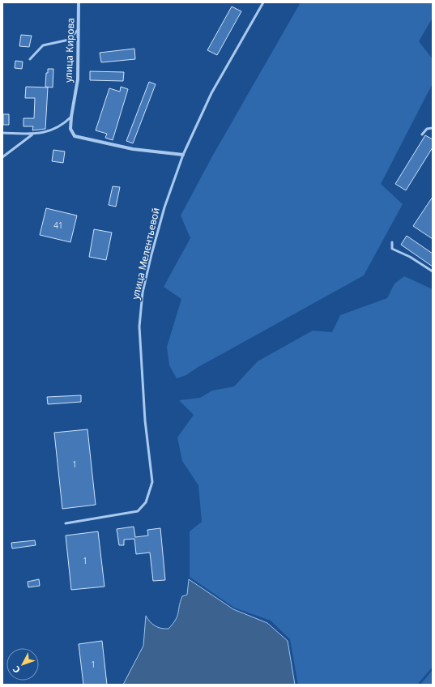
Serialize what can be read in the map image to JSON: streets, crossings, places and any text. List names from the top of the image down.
{
  "streets": {
    "street": ["улица Кирова"],
    "lane": ["улица Мелентьевой"]
  },
  "crossings": [
    ["улица Кирова", "улица Мелентьевой"]
  ],
  "house_numbers": [
    "41",
    "1",
    "1",
    "1"
  ],
  "north": "bottom left"
}
